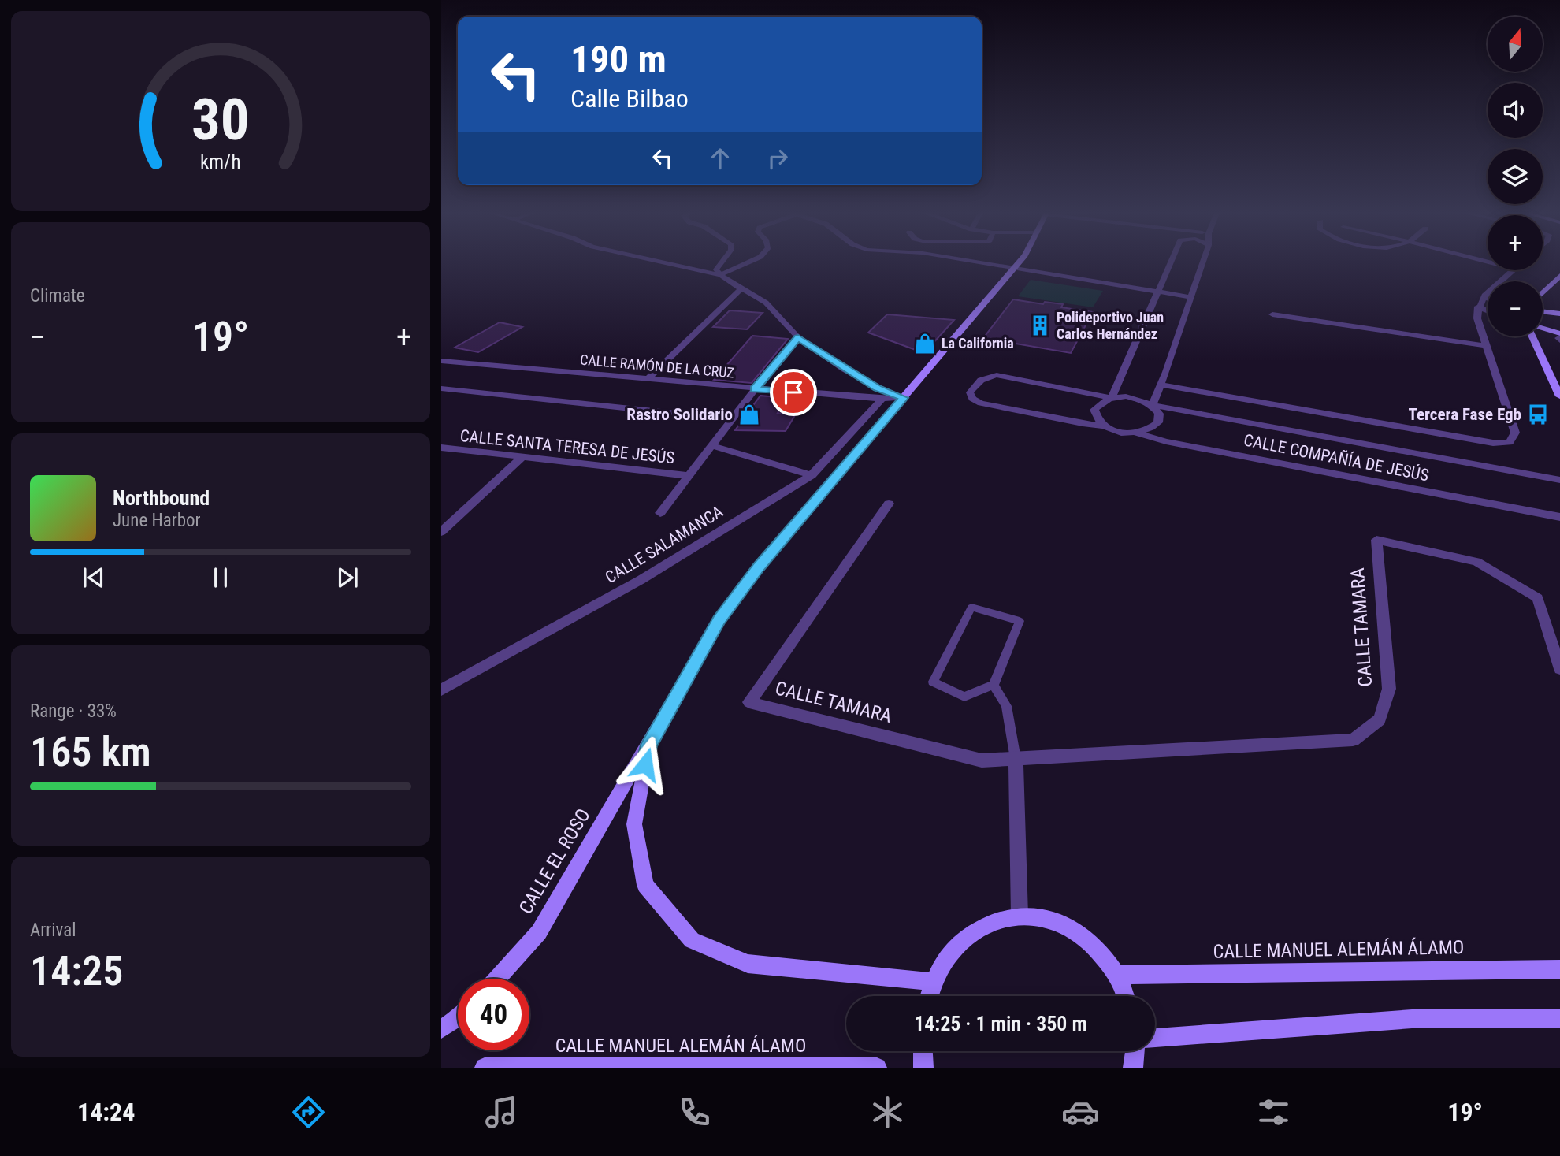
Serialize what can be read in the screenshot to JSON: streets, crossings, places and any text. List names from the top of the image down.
{
  "streets": {
    "street": [
      "CALLE RAMÓN DE LA CRUZ",
      "CALLE SANTA TERESA DE JESÚS",
      "CALLE COMPAÑÍA DE JESÚS",
      "CALLE SALAMANCA",
      "CALLE TAMARA",
      "CALLE EL ROSO",
      "CALLE MANUEL ALEMÁN ÁLAMO"
    ]
  },
  "crossings": [
    ["CALLE RAMÓN DE LA CRUZ", "CALLE SALAMANCA"],
    ["CALLE RAMÓN DE LA CRUZ", "CALLE EL ROSO"]
  ],
  "places": {
    "building": ["Polideportivo Juan Carlos Hernández"],
    "shop": ["La California", "Rastro Solidario"],
    "bus stop": ["Tercera Fase Egb"]
  },
  "north": "top",
  "page": {
    "map_buttons": ["+", "−"],
    "turn": ["190 m", "Calle Bilbao"],
    "tile": [
      "Climate",
      ["Range · 33%", "165 km"],
      ["Arrival", "14:25"]
    ],
    "heat": ["−", "19°", "+"],
    "song": ["Northbound", "June Harbor"],
    "limit": "40",
    "trip": "14:25 · 1 min · 350 m",
    "tabs": ["14:24", "19°"],
    "gauge": ["30", "km/h"]
  }
}
